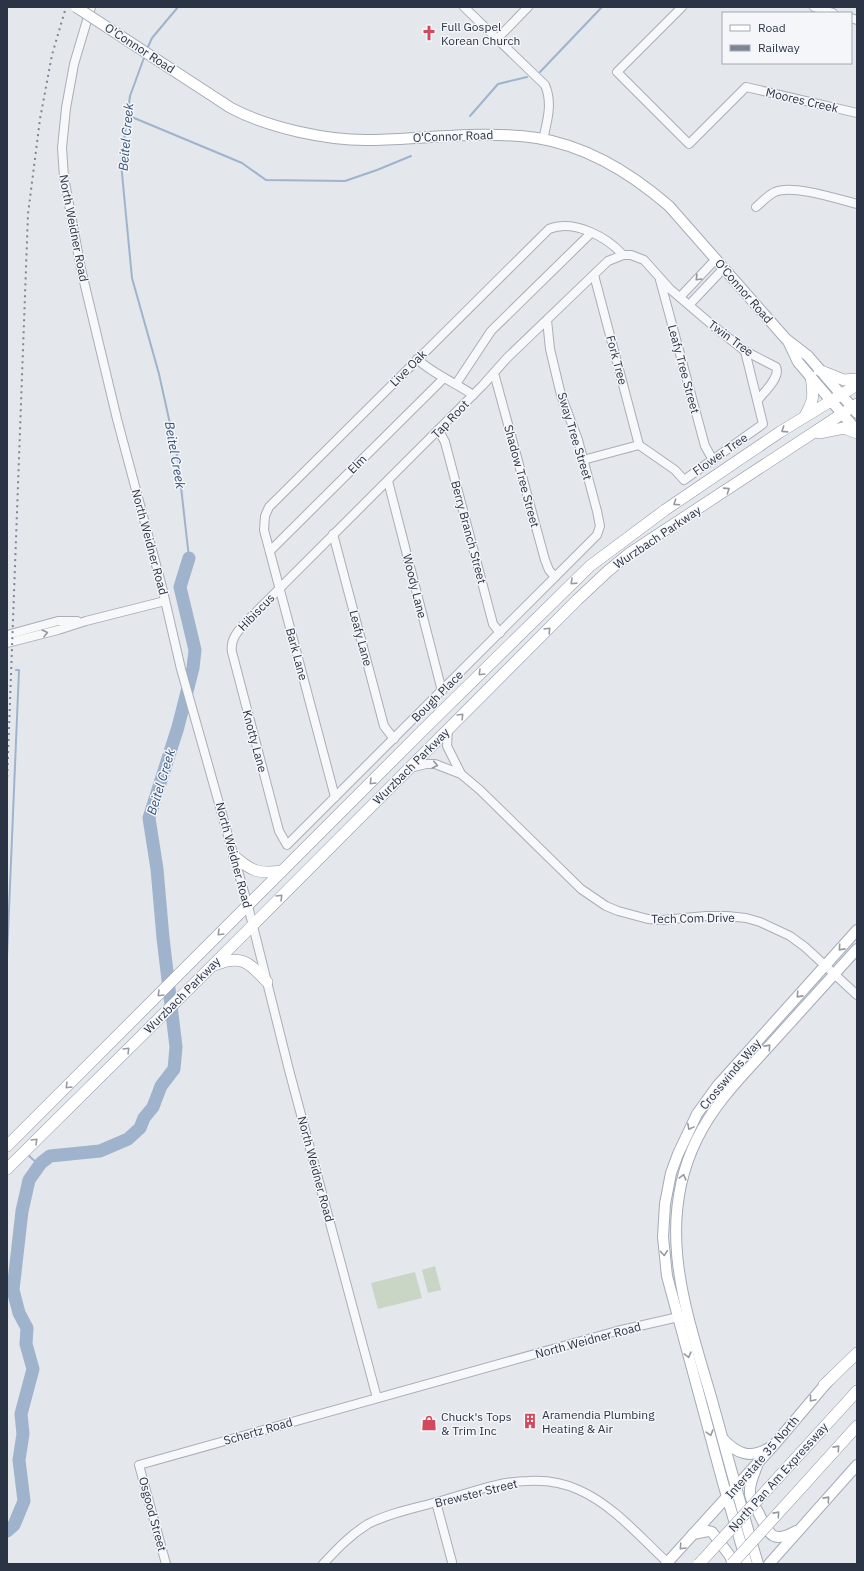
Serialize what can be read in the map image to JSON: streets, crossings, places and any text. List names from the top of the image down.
{
  "streets": {
    "highway": ["Wurzbach Parkway", "North Pan Am Expressway"],
    "main road": ["O'Connor Road", "Crosswinds Way", "Interstate 35 North"],
    "street": [
      "Moores Creek",
      "North Weidner Road",
      "Twin Tree",
      "Fork Tree",
      "Live Oak",
      "Leafy Tree Street",
      "Tap Root",
      "Sway Tree Street",
      "Flower Tree",
      "Elm",
      "Shadow Tree Street",
      "Berry Branch Street",
      "Woody Lane",
      "Hibiscus",
      "Leafy Lane",
      "Bark Lane",
      "Bough Place",
      "Knotty Lane",
      "Tech Com Drive",
      "Schertz Road",
      "Brewster Street",
      "Osgood Street"
    ]
  },
  "crossings": [
    ["O'Connor Road", "Wurzbach Parkway"],
    ["North Weidner Road", "Wurzbach Parkway"],
    ["North Weidner Road", "Crosswinds Way"],
    ["North Weidner Road", "Schertz Road"],
    ["Twin Tree", "Leafy Tree Street"],
    ["Twin Tree", "Tap Root"],
    ["Twin Tree", "Flower Tree"],
    ["Fork Tree", "Tap Root"],
    ["Fork Tree", "Flower Tree"],
    ["Live Oak", "Bark Lane"],
    ["Leafy Tree Street", "Flower Tree"],
    ["Tap Root", "Sway Tree Street"],
    ["Tap Root", "Shadow Tree Street"],
    ["Tap Root", "Berry Branch Street"],
    ["Tap Root", "Woody Lane"],
    ["Tap Root", "Hibiscus"],
    ["Tap Root", "Leafy Lane"],
    ["Tap Root", "Bark Lane"],
    ["Sway Tree Street", "Bough Place"],
    ["Elm", "Bark Lane"],
    ["Shadow Tree Street", "Bough Place"],
    ["Berry Branch Street", "Bough Place"],
    ["Wurzbach Parkway", "Tech Com Drive"],
    ["Woody Lane", "Bough Place"],
    ["Hibiscus", "Bark Lane"],
    ["Hibiscus", "Knotty Lane"],
    ["Leafy Lane", "Bough Place"],
    ["Bark Lane", "Bough Place"],
    ["Bough Place", "Knotty Lane"],
    ["Tech Com Drive", "Crosswinds Way"],
    ["Schertz Road", "Osgood Street"],
    ["Interstate 35 North", "Brewster Street"]
  ],
  "water": ["Beitel Creek"],
  "places": {
    "church": ["Full Gospel Korean Church"],
    "building": ["Aramendia Plumbing Heating & Air"],
    "shop": ["Chuck's Tops & Trim Inc"]
  },
  "legend": ["Road", "Railway"]
}
